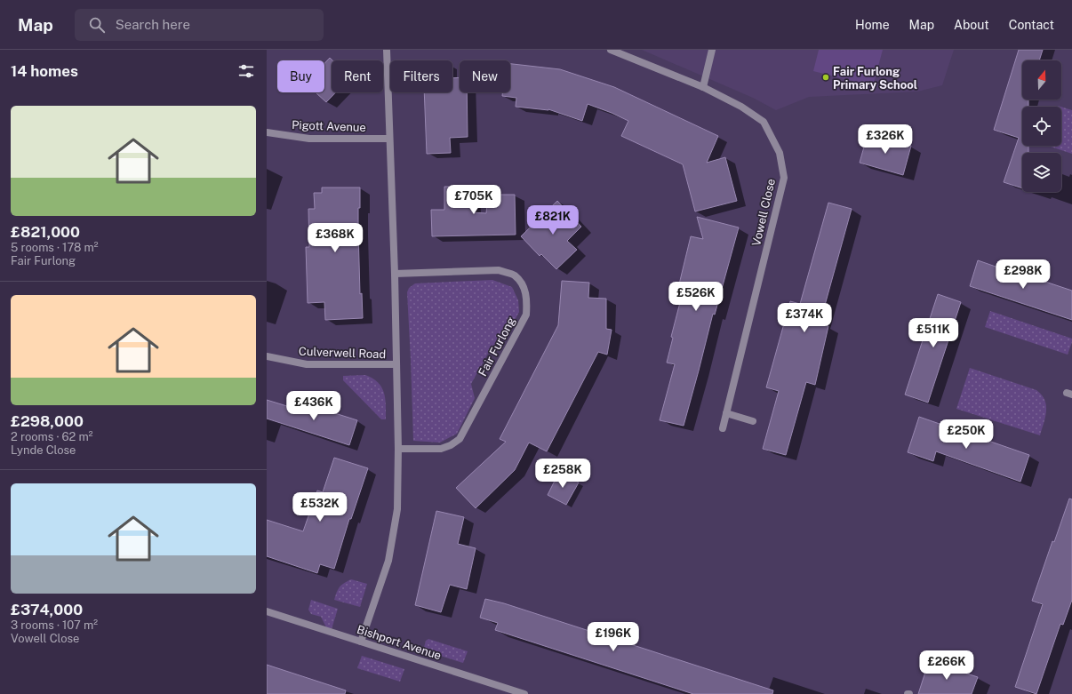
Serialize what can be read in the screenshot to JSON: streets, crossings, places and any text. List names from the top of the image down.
{
  "streets": {
    "street": [
      "Pigott Avenue",
      "Vowell Close",
      "Fair Furlong",
      "Culverwell Road",
      "Bishport Avenue"
    ]
  },
  "places": ["Fair Furlong Primary School"],
  "north": "top",
  "page": {
    "header": "Map",
    "search": "Search here",
    "nav": [
      "Home",
      "Map",
      "About",
      "Contact"
    ],
    "heading": "14 homes",
    "chip": [
      "Buy",
      "Rent",
      "Filters",
      "New"
    ],
    "list": [
      {
        "name": "£821,000",
        "note": "5 rooms · 178 m² · Fair Furlong"
      },
      {
        "name": "£298,000",
        "note": "2 rooms · 62 m² · Lynde Close"
      },
      {
        "name": "£374,000",
        "note": "3 rooms · 107 m² · Vowell Close"
      }
    ],
    "price": [
      "£326K",
      "£705K",
      "£821K",
      "£368K",
      "£298K",
      "£526K",
      "£374K",
      "£511K",
      "£436K",
      "£250K",
      "£258K",
      "£532K",
      "£196K",
      "£266K"
    ]
  }
}
